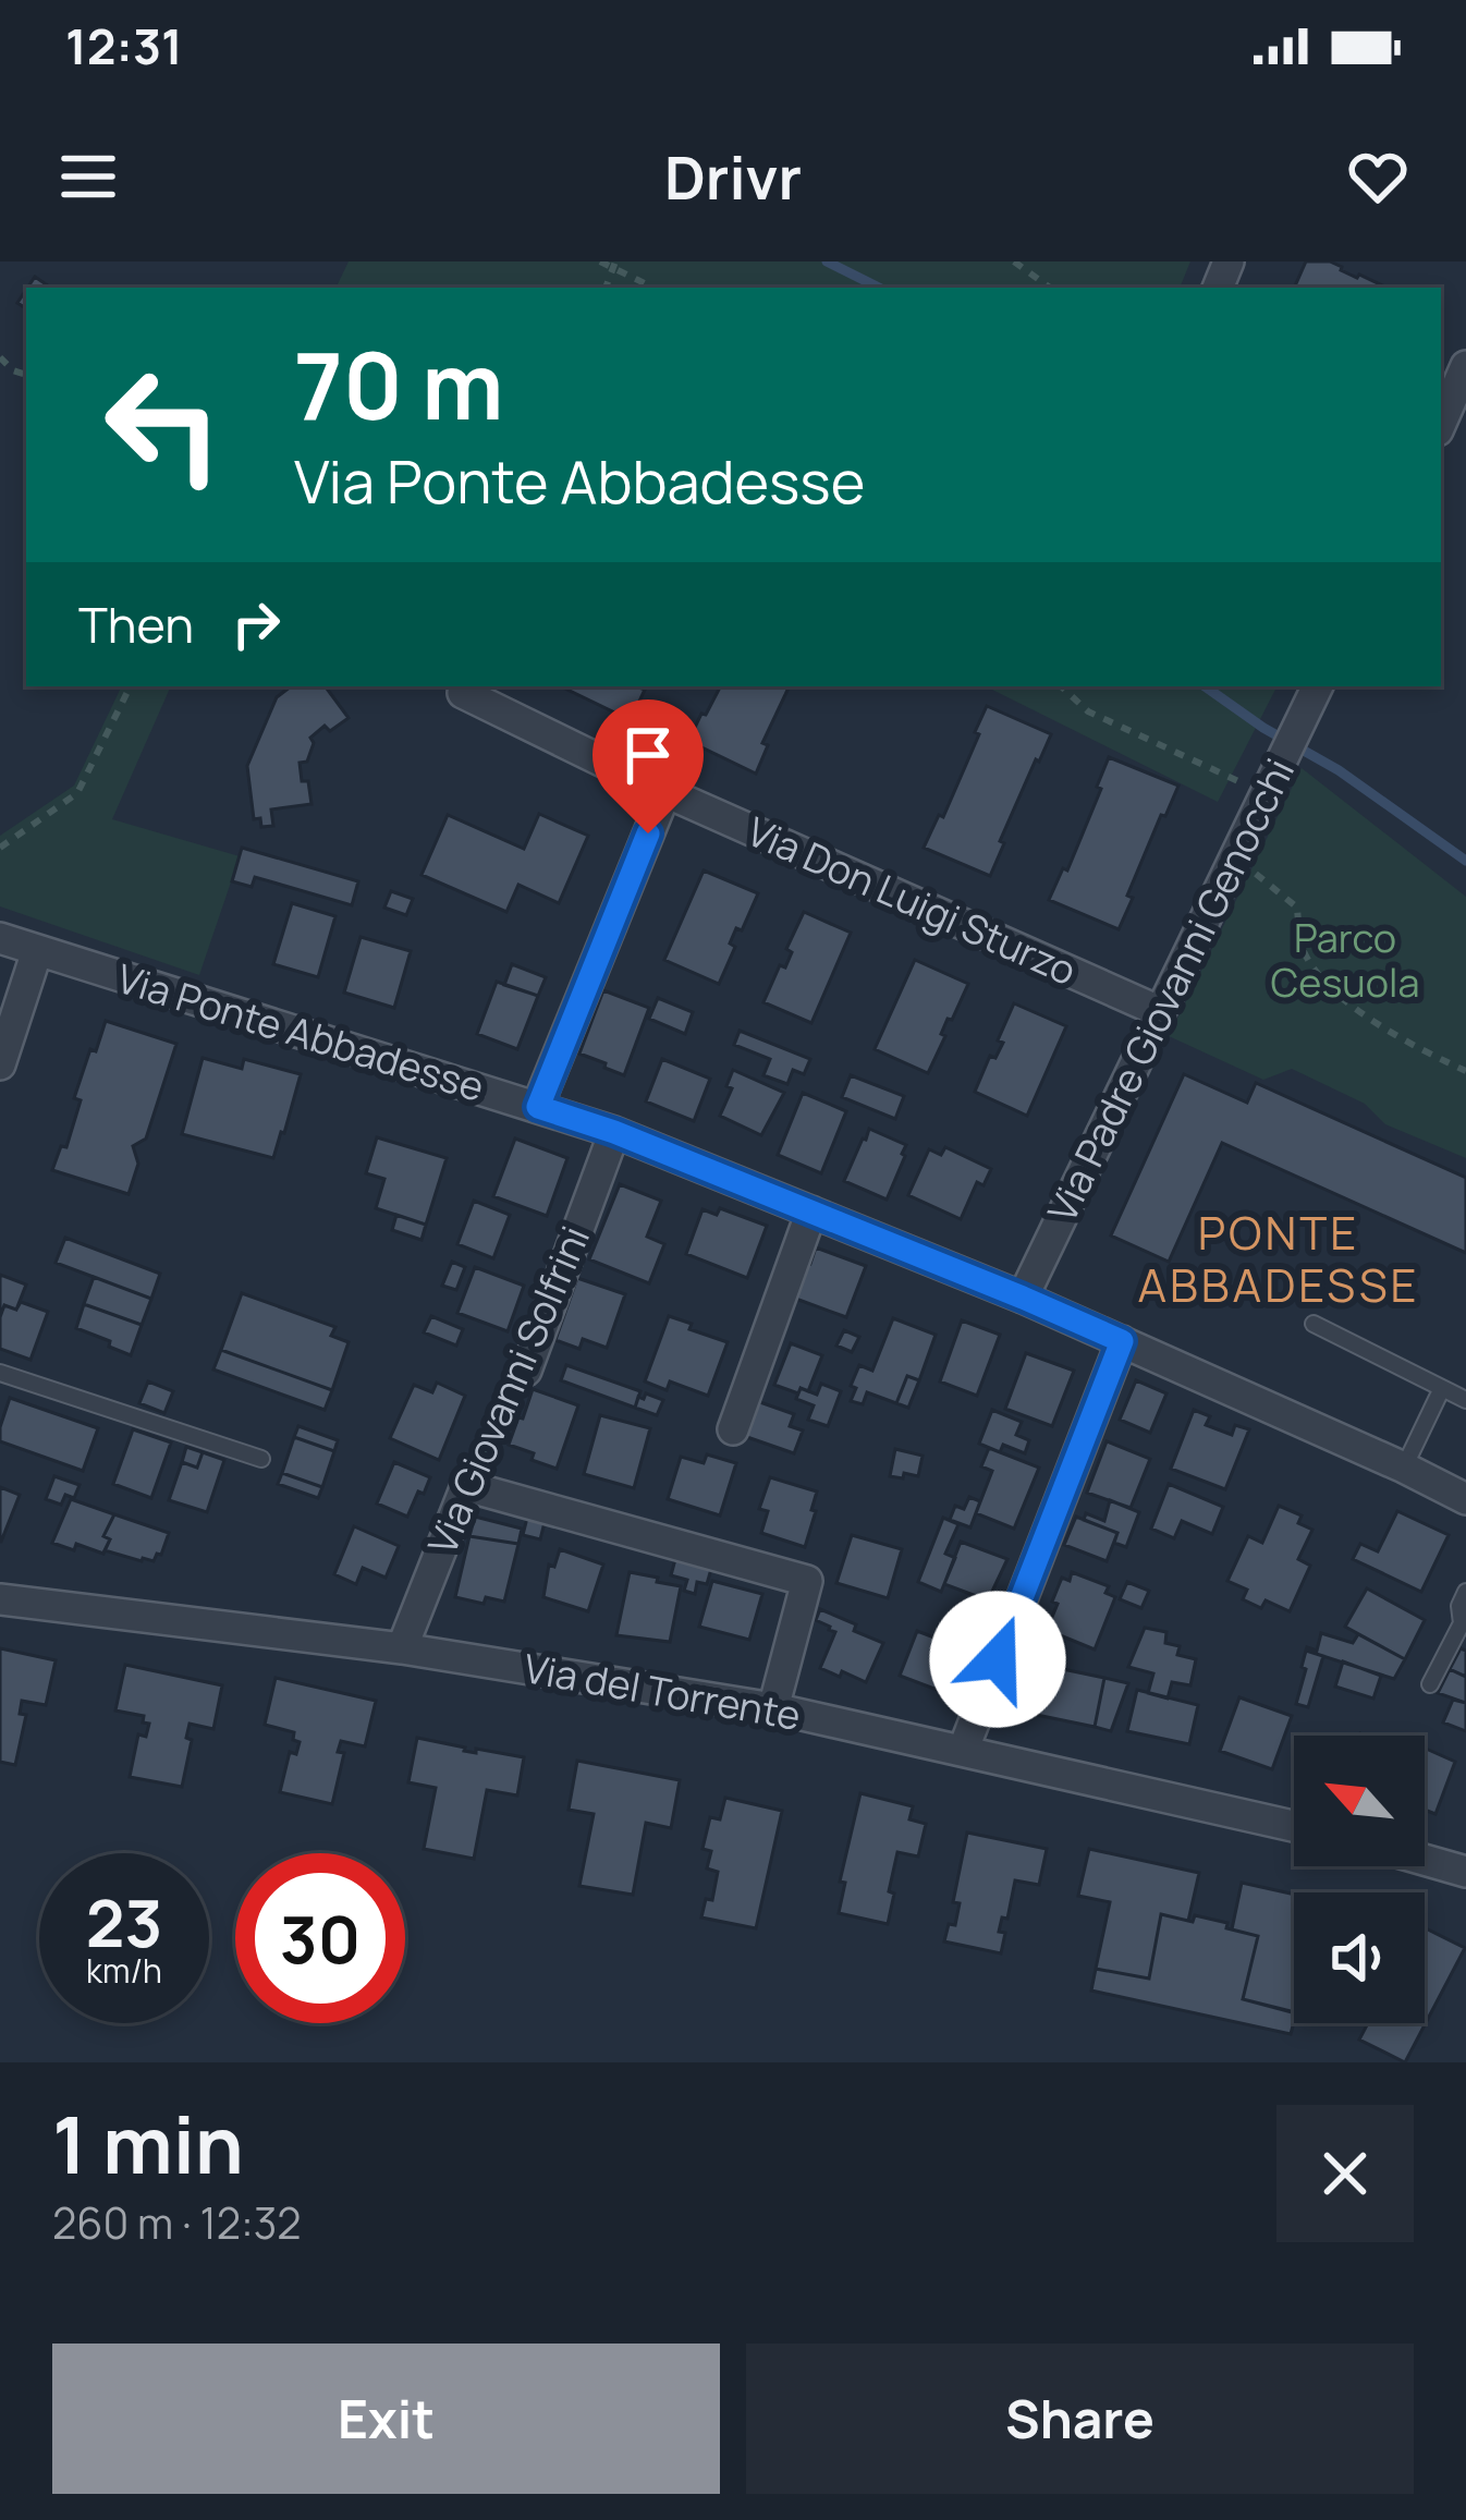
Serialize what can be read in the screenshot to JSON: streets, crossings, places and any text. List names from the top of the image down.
{
  "streets": {
    "street": [
      "Via Don Luigi Sturzo",
      "Via Padre Giovanni Genocchi",
      "Via Ponte Abbadesse",
      "Via Giovanni Solfrini",
      "Via del Torrente"
    ]
  },
  "crossings": [
    ["Via Don Luigi Sturzo", "Via Padre Giovanni Genocchi"],
    ["Via Padre Giovanni Genocchi", "Via Ponte Abbadesse"],
    ["Via Ponte Abbadesse", "Via Giovanni Solfrini"],
    ["Via Giovanni Solfrini", "Via del Torrente"]
  ],
  "districts": ["PONTE ABBADESSE"],
  "parks": ["Parco Cesuola"],
  "north": "top left",
  "page": {
    "status": "12:31",
    "header": "Drivr",
    "turn": ["70 m", "Via Ponte Abbadesse"],
    "then": "Then",
    "speed": "23 km/h",
    "limit": "30",
    "heading": ["1 min", "260 m · 12:32"],
    "buttons": ["Exit", "Share"]
  }
}
